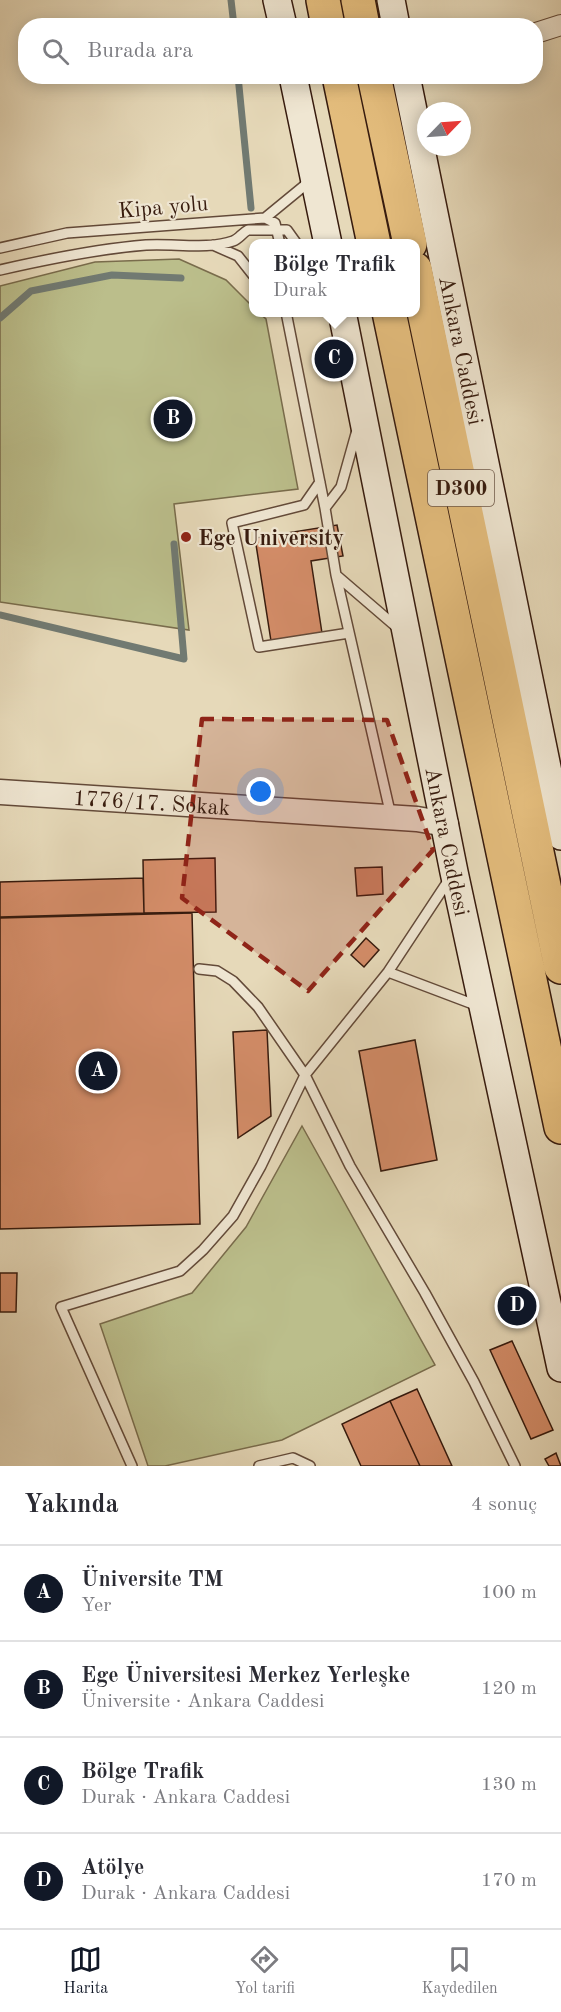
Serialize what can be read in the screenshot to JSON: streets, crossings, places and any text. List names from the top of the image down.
{
  "streets": {
    "highway": ["Ankara Caddesi", "D300"],
    "street": ["1776/17. Sokak"],
    "lane": ["Kipa yolu"]
  },
  "crossings": [
    ["Ankara Caddesi", "1776/17. Sokak"]
  ],
  "places": ["Ege University"],
  "north": "top right",
  "page": {
    "search": "Burada ara",
    "popup": ["Bölge Trafik", "Durak"],
    "pins": [
      "C",
      "B",
      "A",
      "D"
    ],
    "heading": ["Yakında", "4 sonuç"],
    "list": [
      {
        "mark": "A",
        "name": "Üniversite TM",
        "note": "Yer",
        "value": "100 m"
      },
      {
        "mark": "B",
        "name": "Ege Üniversitesi Merkez Yerleşke",
        "note": "Üniversite · Ankara Caddesi",
        "value": "120 m"
      },
      {
        "mark": "C",
        "name": "Bölge Trafik",
        "note": "Durak · Ankara Caddesi",
        "value": "130 m"
      },
      {
        "mark": "D",
        "name": "Atölye",
        "note": "Durak · Ankara Caddesi",
        "value": "170 m"
      }
    ],
    "nav": ["Harita", "Yol tarifi", "Kaydedilen"]
  }
}
